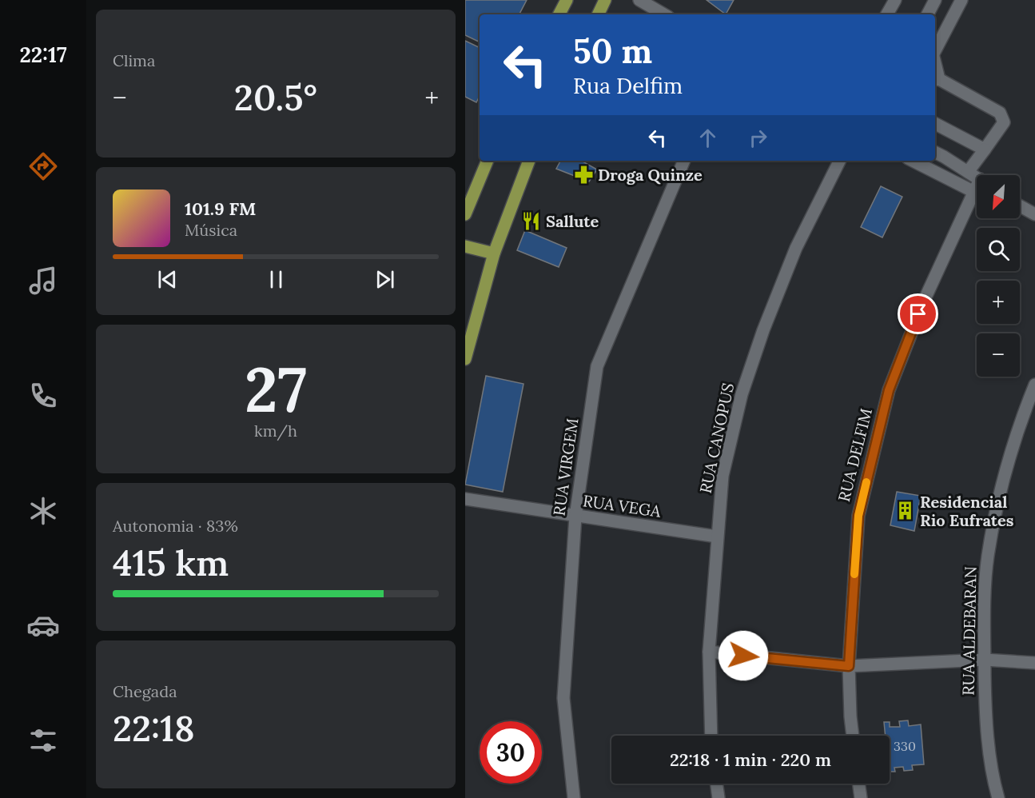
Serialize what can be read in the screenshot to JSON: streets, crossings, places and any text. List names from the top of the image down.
{
  "streets": {
    "street": [
      "RUA CANOPUS",
      "RUA DELFIM",
      "RUA VIRGEM",
      "RUA VEGA",
      "RUA ALDEBARAN"
    ]
  },
  "crossings": [
    ["RUA CANOPUS", "RUA VEGA"],
    ["RUA VIRGEM", "RUA VEGA"]
  ],
  "places": {
    "pharmacy": ["Droga Quinze"],
    "restaurant": ["Sallute"],
    "building": ["Residencial Rio Eufrates"]
  },
  "house_numbers": ["330"],
  "north": "bottom left",
  "page": {
    "tabs": "22:17",
    "tile": [
      "Clima",
      ["27", "km/h"],
      ["Autonomia · 83%", "415 km"],
      ["Chegada", "22:18"]
    ],
    "turn": ["50 m", "Rua Delfim"],
    "heat": ["−", "20.5°", "+"],
    "map_buttons": ["+", "−"],
    "song": ["101.9 FM", "Música"],
    "limit": "30",
    "trip": "22:18 · 1 min · 220 m"
  }
}
